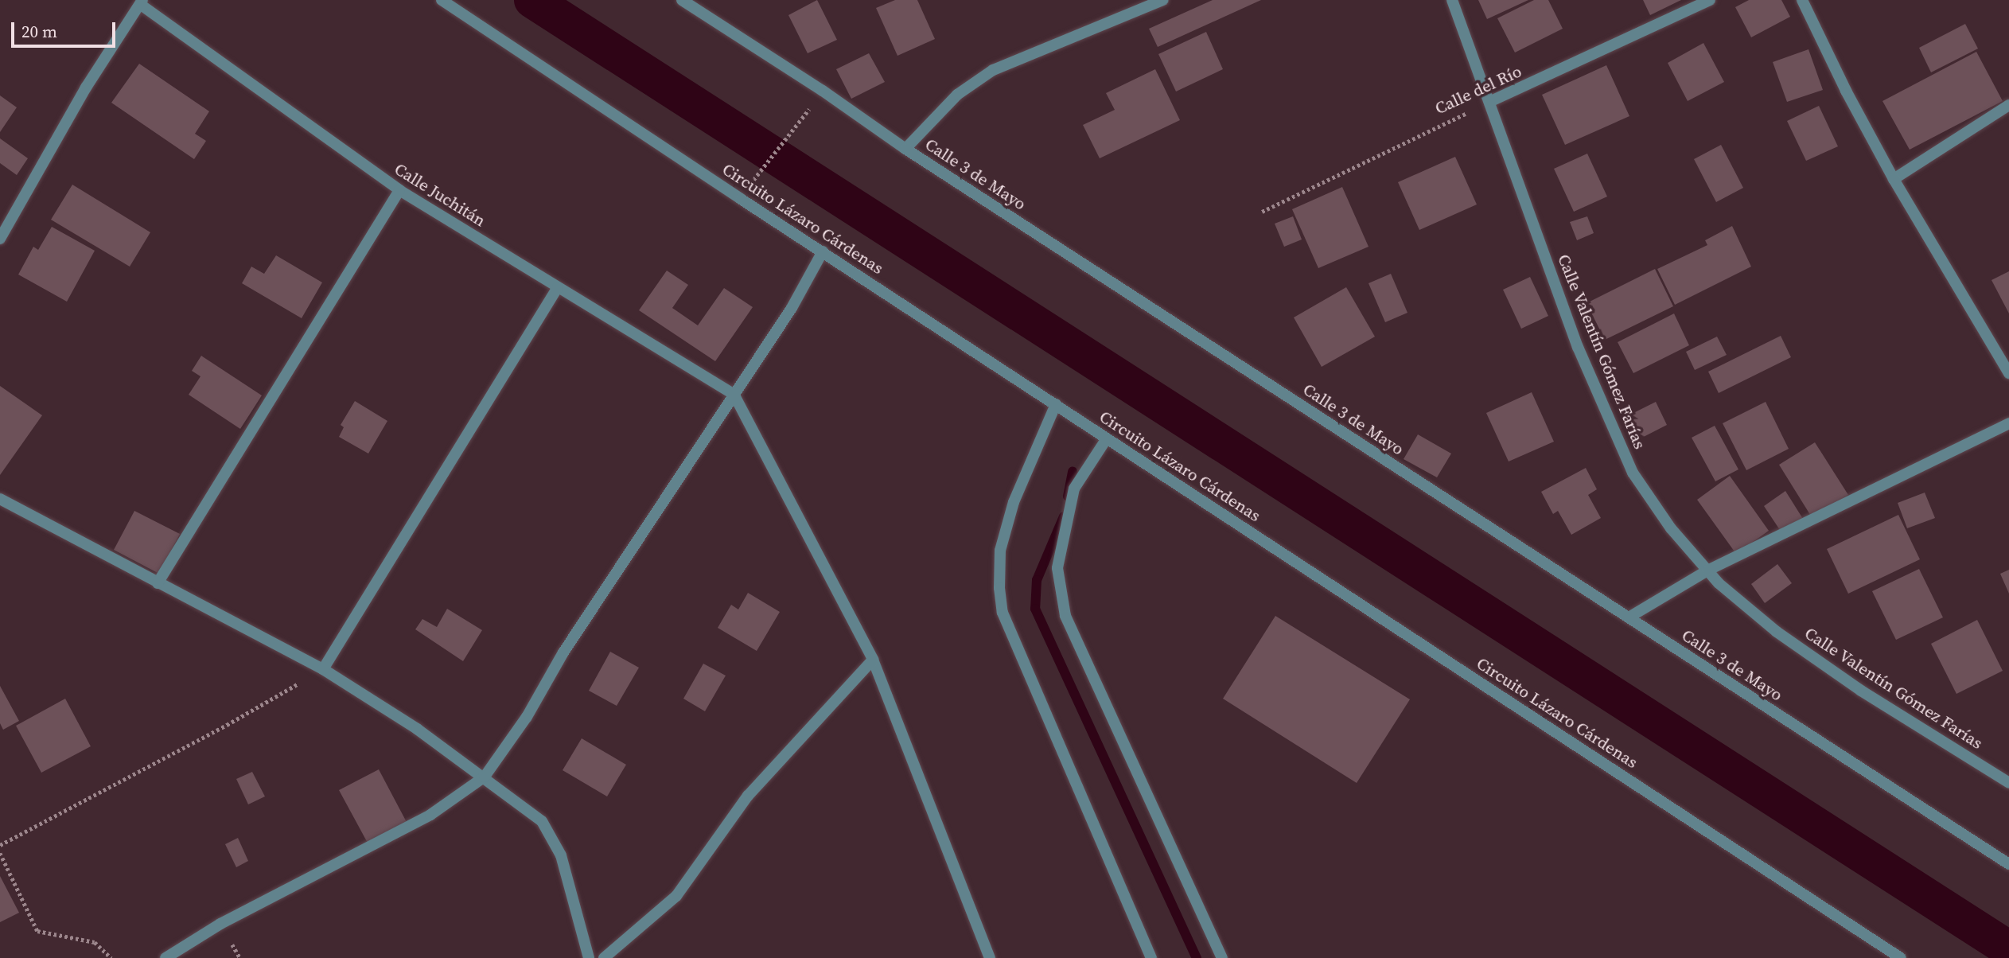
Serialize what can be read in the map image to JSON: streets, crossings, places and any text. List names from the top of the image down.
{
  "streets": {
    "street": [
      "Calle del Río",
      "Calle 3 de Mayo",
      "Calle Juchitán",
      "Circuito Lázaro Cárdenas",
      "Calle Valentín Gómez Farías"
    ]
  },
  "crossings": [
    ["Calle del Río", "Calle Valentín Gómez Farías"]
  ],
  "scale_bar": "20 m"
}
